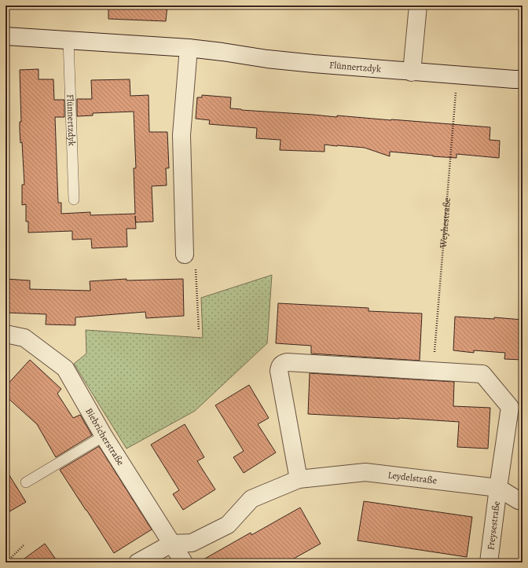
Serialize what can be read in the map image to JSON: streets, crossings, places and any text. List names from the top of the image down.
{
  "streets": {
    "street": [
      "Flünnertzdyk",
      "Biebricherstraße",
      "Leydelstraße",
      "Freysestraße"
    ],
    "path": ["Weyhestraße"]
  },
  "crossings": [
    ["Flünnertzdyk", "Weyhestraße"],
    ["Biebricherstraße", "Leydelstraße"],
    ["Leydelstraße", "Freysestraße"]
  ]
}
